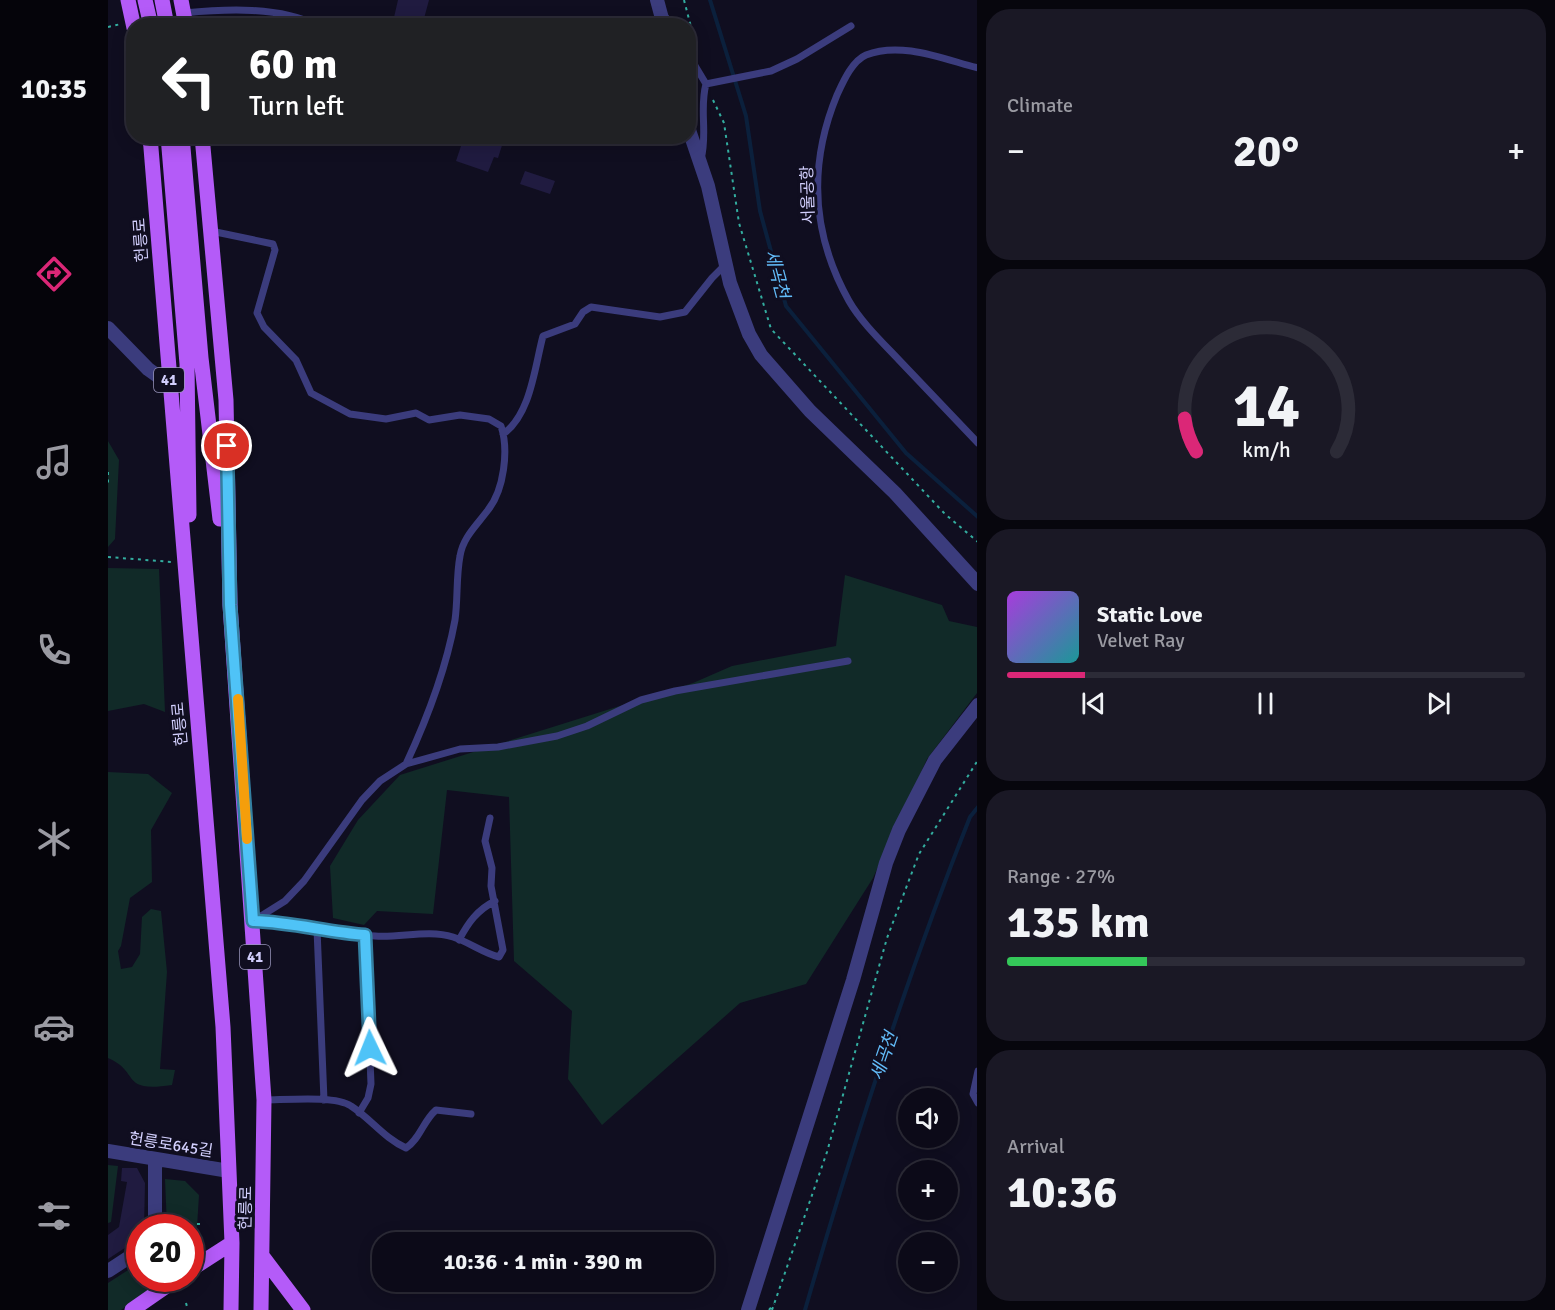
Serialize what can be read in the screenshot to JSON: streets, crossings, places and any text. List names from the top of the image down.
{
  "streets": {
    "main road": ["헌릉로", "41"],
    "street": ["헌릉로645길"],
    "lane": ["서울공항"]
  },
  "crossings": [
    ["헌릉로", "헌릉로645길"]
  ],
  "water": ["세곡천"],
  "page": {
    "tabs": "10:35",
    "tile": [
      "Climate",
      ["Range · 27%", "135 km"],
      ["Arrival", "10:36"]
    ],
    "turn": ["60 m", "Turn left"],
    "heat": ["−", "20°", "+"],
    "song": ["Static Love", "Velvet Ray"],
    "map_buttons": ["+", "−"],
    "limit": "20",
    "trip": "10:36 · 1 min · 390 m",
    "gauge": ["14", "km/h"]
  }
}
